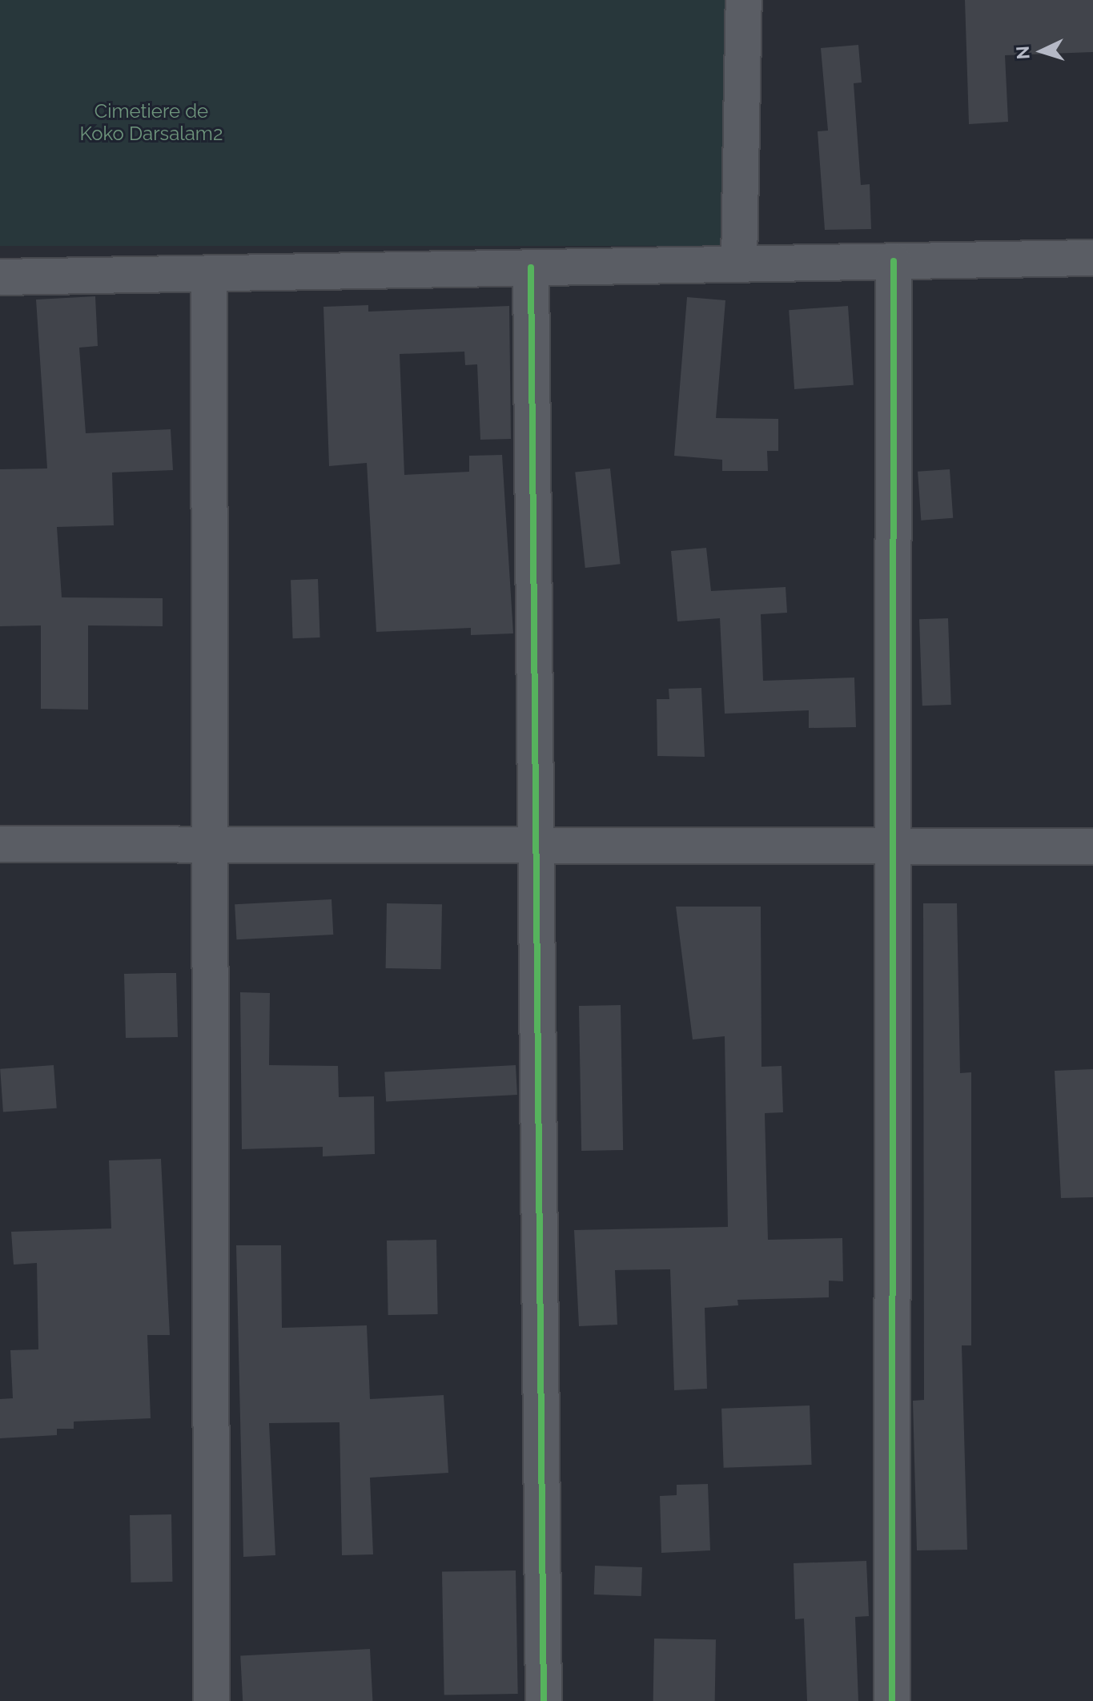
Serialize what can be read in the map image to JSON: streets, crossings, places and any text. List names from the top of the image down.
{
  "parks": ["Cimetiere de Koko Darsalam2"],
  "north": "left"
}
